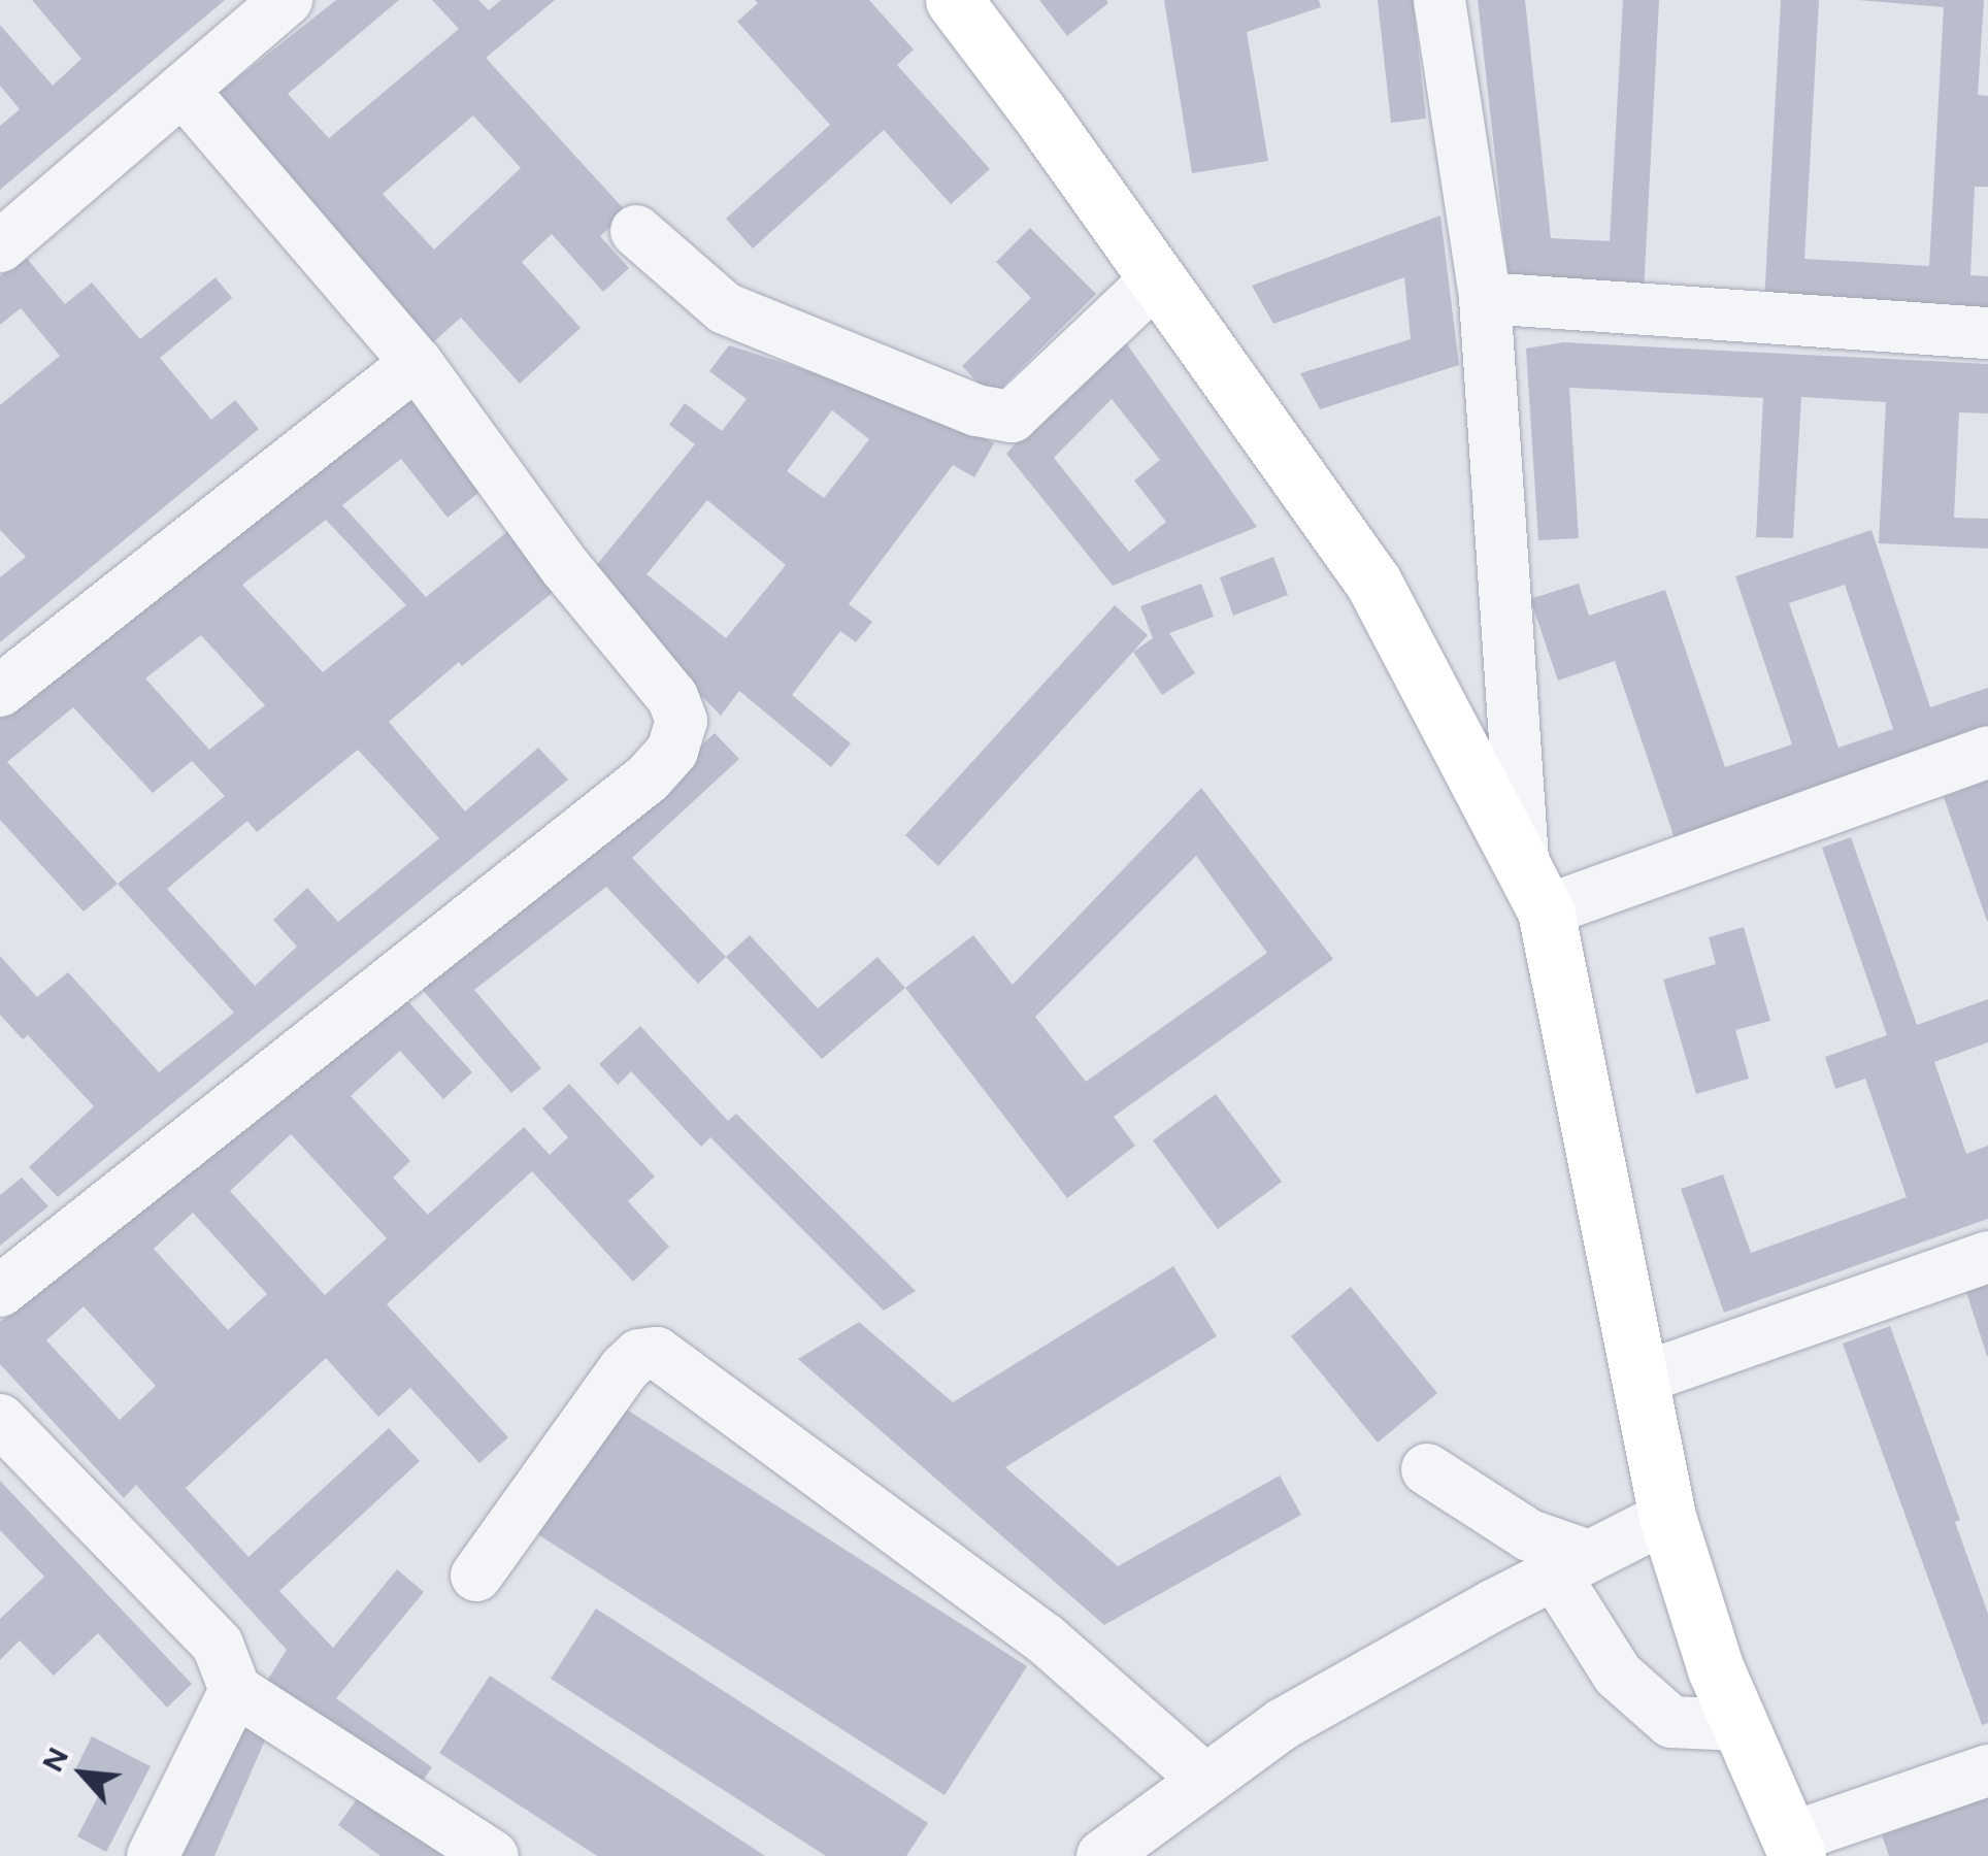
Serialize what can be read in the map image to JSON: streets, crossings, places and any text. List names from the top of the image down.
{
  "north": "top left"
}
